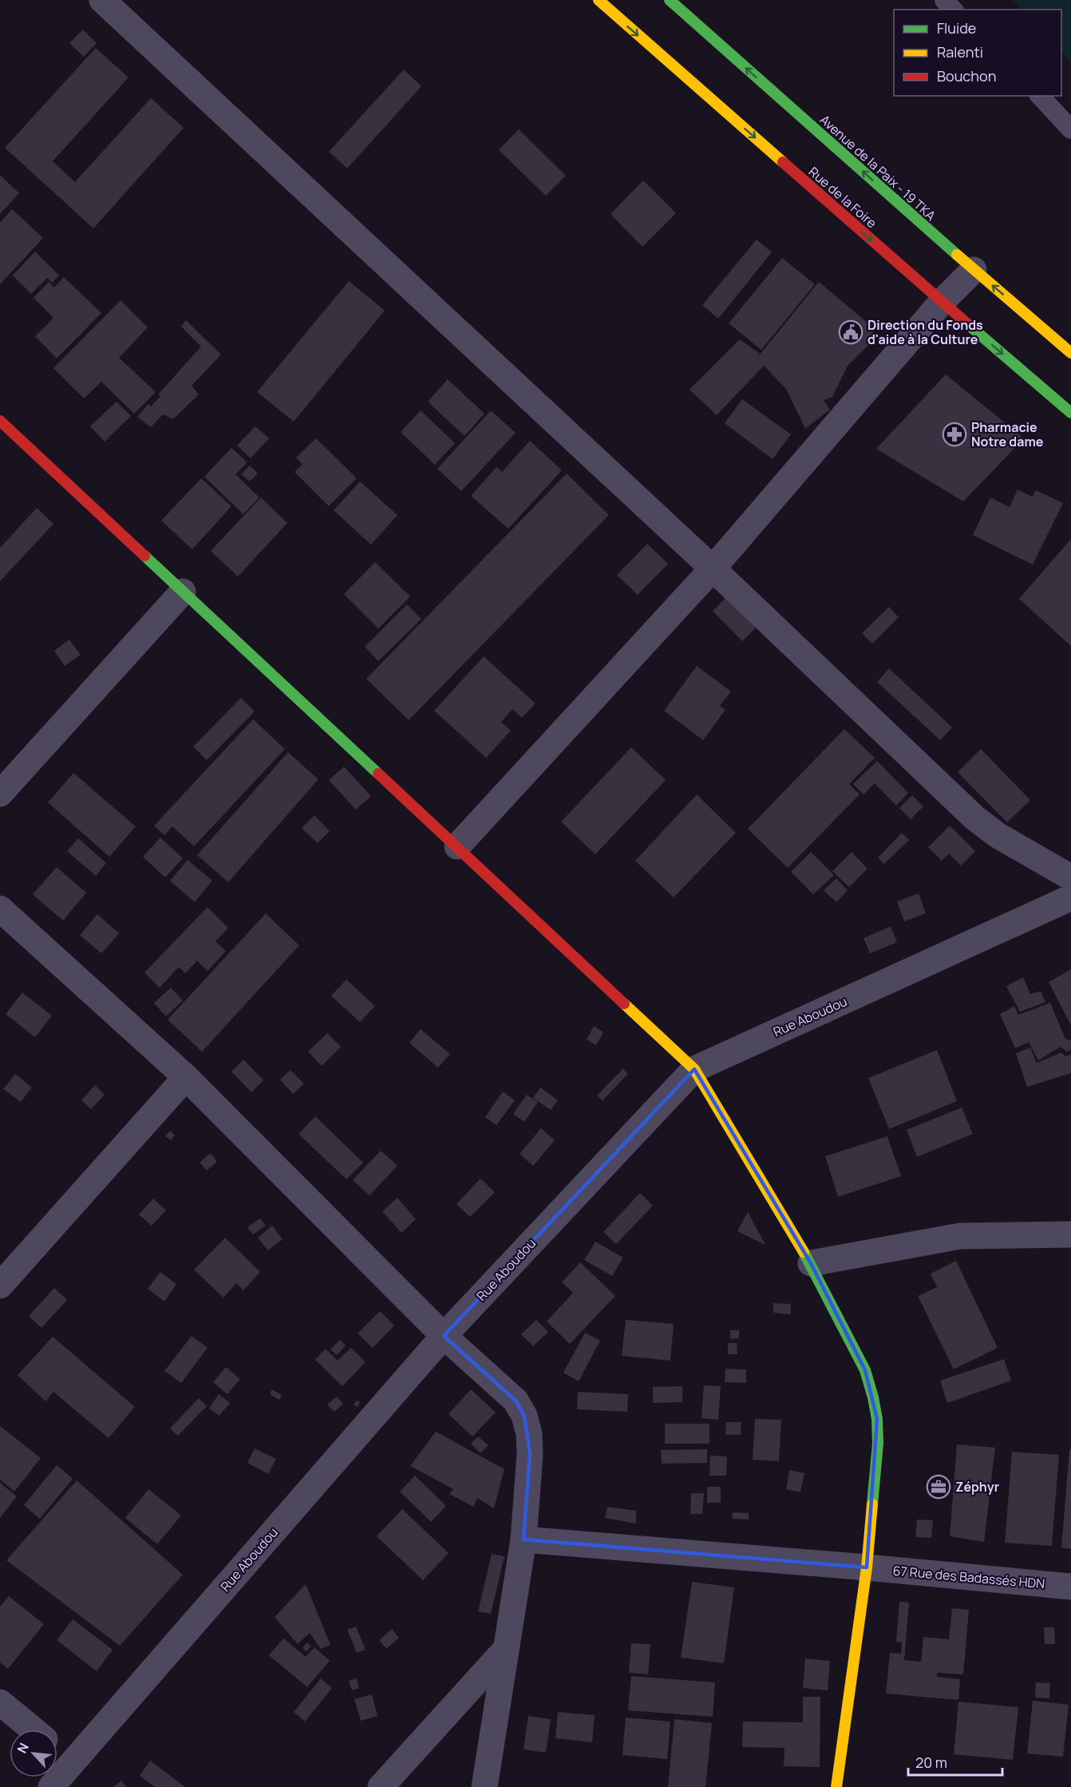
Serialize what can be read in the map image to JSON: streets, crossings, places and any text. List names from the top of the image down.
{
  "streets": {
    "street": [
      "Avenue de la Paix - 19 TKA",
      "Rue de la Foire",
      "Rue Aboudou",
      "67 Rue des Badassés HDN"
    ]
  },
  "one_way": ["Avenue de la Paix - 19 TKA", "Rue de la Foire"],
  "places": {
    "public building": ["Direction du Fonds d'aide à la Culture"],
    "pharmacy": ["Pharmacie Notre dame"],
    "office": ["Zéphyr"]
  },
  "legend": ["Fluide", "Ralenti", "Bouchon"],
  "scale_bar": "20 m",
  "north": "top left"
}
